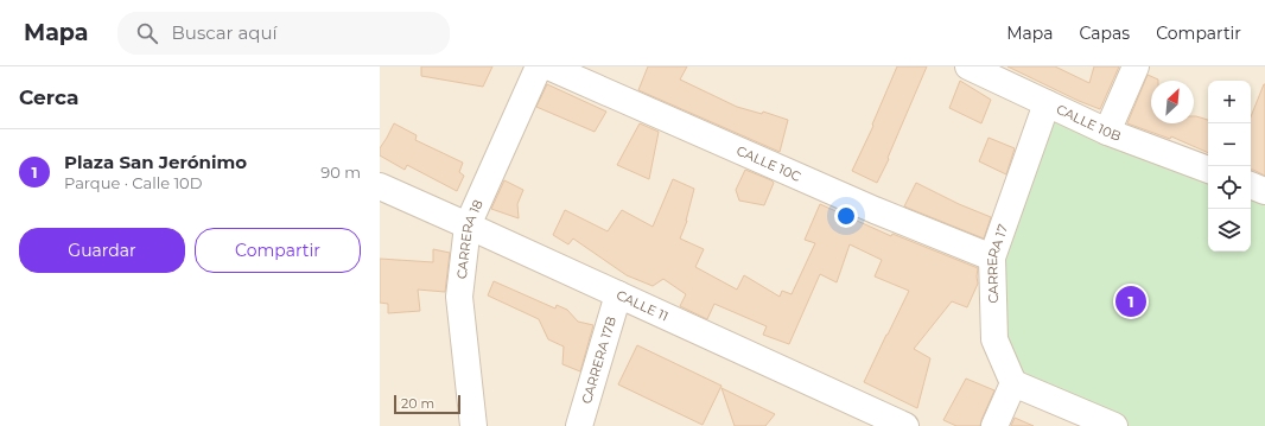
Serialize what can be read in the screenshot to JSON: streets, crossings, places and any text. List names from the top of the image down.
{
  "streets": {
    "street": [
      "CALLE 10B",
      "CALLE 10C",
      "CARRERA 18",
      "CARRERA 17",
      "CALLE 11",
      "CARRERA 17B"
    ]
  },
  "crossings": [
    ["CALLE 10B", "CARRERA 17"],
    ["CALLE 10C", "CARRERA 17"],
    ["CARRERA 18", "CALLE 11"],
    ["CALLE 11", "CARRERA 17B"]
  ],
  "scale_bar": "20 m",
  "north": "top right",
  "page": {
    "header": "Mapa",
    "search": "Buscar aquí",
    "nav": ["Mapa", "Capas", "Compartir"],
    "heading": "Cerca",
    "map_buttons": ["+", "−"],
    "list": [
      {
        "mark": "1",
        "name": "Plaza San Jerónimo",
        "note": "Parque · Calle 10D",
        "value": "90 m"
      }
    ],
    "buttons": ["Guardar", "Compartir"],
    "pins": "1",
    "scale": "20 m"
  }
}
